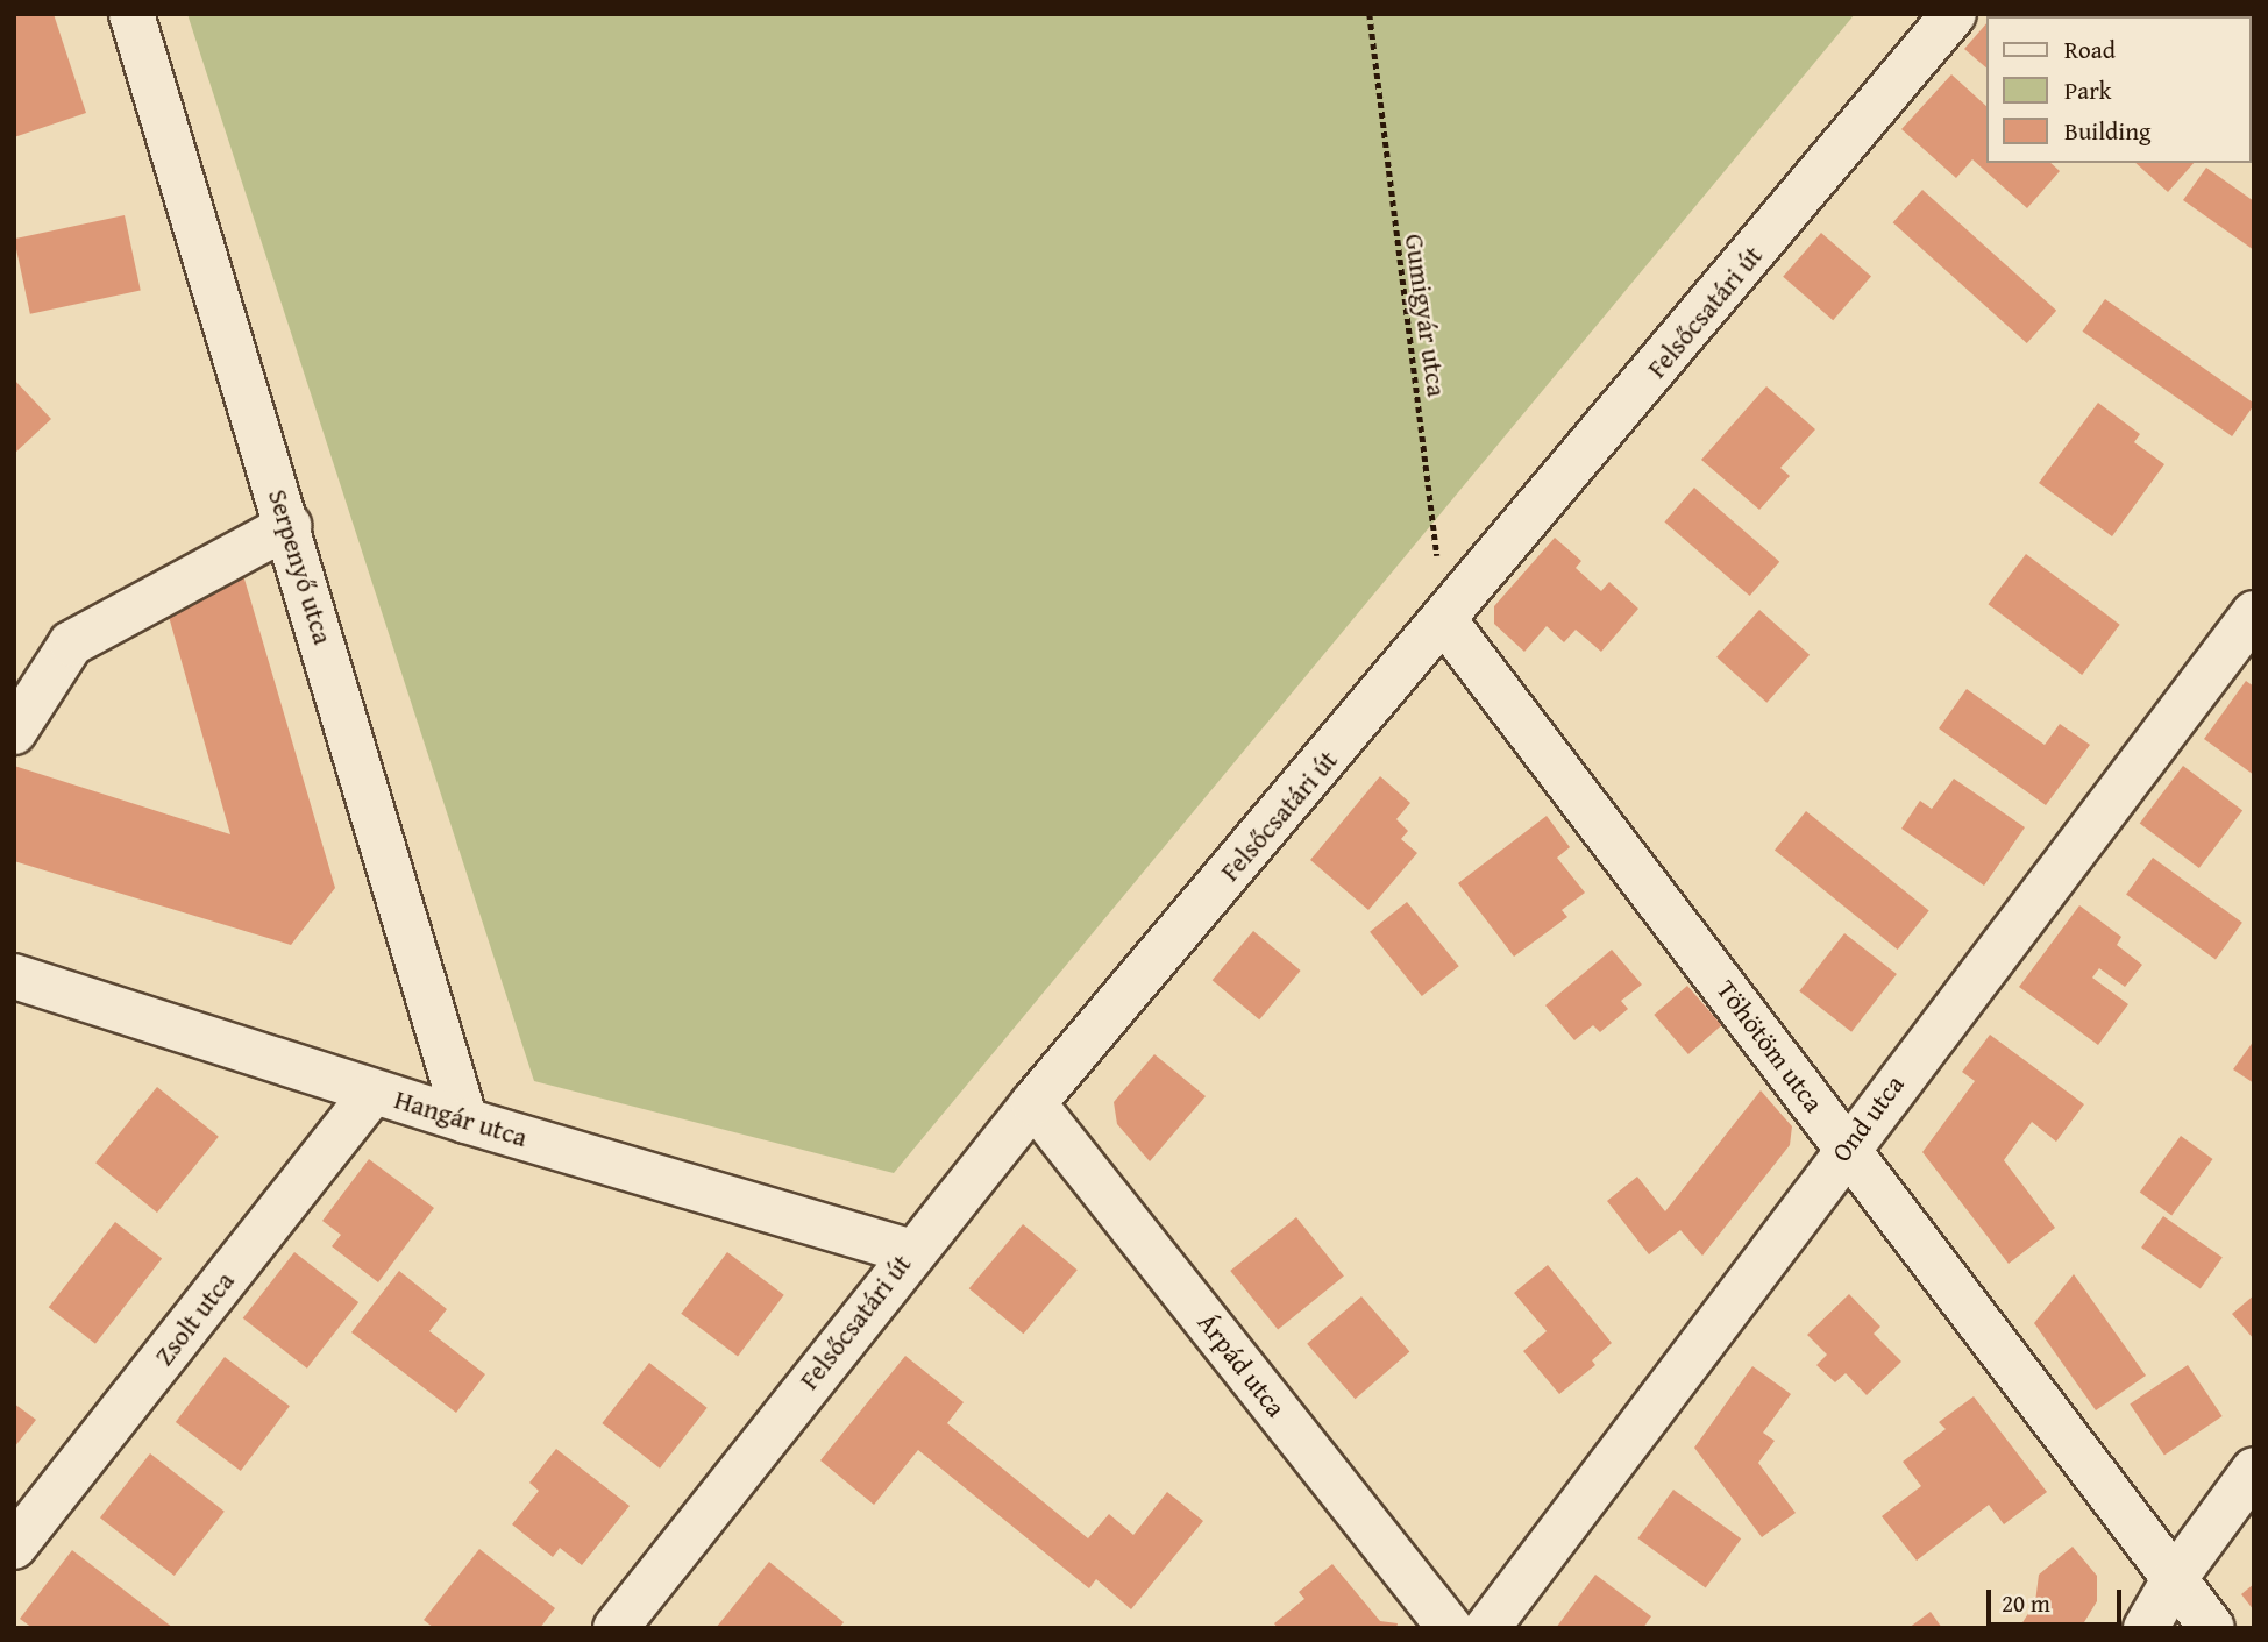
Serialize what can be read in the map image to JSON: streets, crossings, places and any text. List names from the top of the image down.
{
  "streets": {
    "street": [
      "Felsőcsatári út",
      "Serpenyő utca",
      "Töhötöm utca",
      "Hangár utca",
      "Ond utca",
      "Zsolt utca",
      "Árpád utca"
    ],
    "path": ["Gumigyár utca"]
  },
  "crossings": [
    ["Felsőcsatári út", "Gumigyár utca"],
    ["Felsőcsatári út", "Töhötöm utca"],
    ["Felsőcsatári út", "Hangár utca"],
    ["Felsőcsatári út", "Árpád utca"],
    ["Gumigyár utca", "Töhötöm utca"],
    ["Serpenyő utca", "Hangár utca"],
    ["Töhötöm utca", "Ond utca"],
    ["Hangár utca", "Zsolt utca"]
  ],
  "legend": ["Road", "Park", "Building"],
  "scale_bar": "20 m"
}
